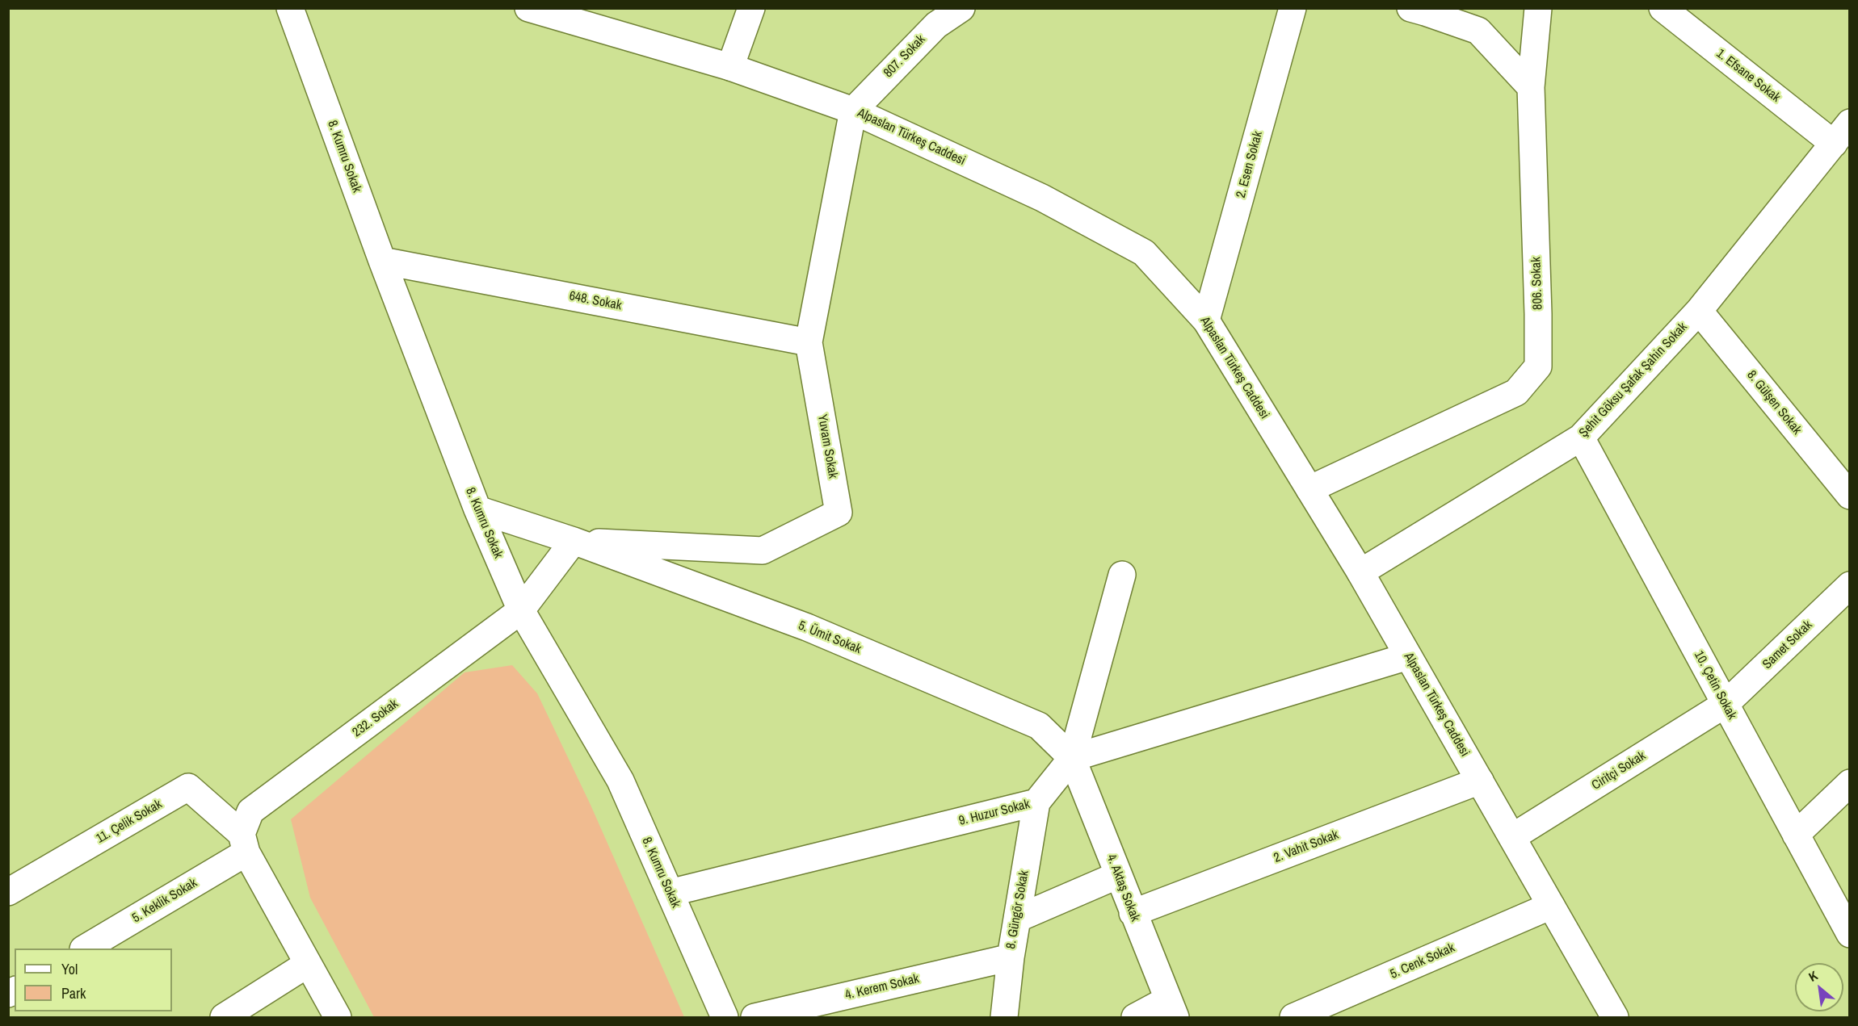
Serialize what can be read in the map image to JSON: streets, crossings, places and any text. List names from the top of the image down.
{
  "streets": {
    "street": [
      "807. Sokak",
      "1. Efsane Sokak",
      "Alpaslan Türkeş Caddesi",
      "8. Kumru Sokak",
      "2. Esen Sokak",
      "806. Sokak",
      "648. Sokak",
      "Şehit Göksu Şafak Şahin Sokak",
      "8. Gülşen Sokak",
      "Yuvam Sokak",
      "5. Ümit Sokak",
      "Samet Sokak",
      "10. Çetin Sokak",
      "232. Sokak",
      "Ciritçi Sokak",
      "9. Huzur Sokak",
      "11. Çelik Sokak",
      "2. Vahit Sokak",
      "4. Aktaş Sokak",
      "5. Keklik Sokak",
      "8. Güngör Sokak",
      "5. Cenk Sokak",
      "4. Kerem Sokak"
    ]
  },
  "crossings": [
    ["807. Sokak", "Alpaslan Türkeş Caddesi"],
    ["807. Sokak", "Yuvam Sokak"],
    ["1. Efsane Sokak", "Şehit Göksu Şafak Şahin Sokak"],
    ["Alpaslan Türkeş Caddesi", "2. Esen Sokak"],
    ["Alpaslan Türkeş Caddesi", "806. Sokak"],
    ["Alpaslan Türkeş Caddesi", "Şehit Göksu Şafak Şahin Sokak"],
    ["Alpaslan Türkeş Caddesi", "Yuvam Sokak"],
    ["Alpaslan Türkeş Caddesi", "Ciritçi Sokak"],
    ["Alpaslan Türkeş Caddesi", "2. Vahit Sokak"],
    ["Alpaslan Türkeş Caddesi", "5. Cenk Sokak"],
    ["8. Kumru Sokak", "648. Sokak"],
    ["8. Kumru Sokak", "232. Sokak"],
    ["8. Kumru Sokak", "9. Huzur Sokak"],
    ["648. Sokak", "Yuvam Sokak"],
    ["Şehit Göksu Şafak Şahin Sokak", "8. Gülşen Sokak"],
    ["Şehit Göksu Şafak Şahin Sokak", "10. Çetin Sokak"],
    ["Yuvam Sokak", "5. Ümit Sokak"],
    ["Yuvam Sokak", "232. Sokak"],
    ["5. Ümit Sokak", "232. Sokak"],
    ["5. Ümit Sokak", "9. Huzur Sokak"],
    ["5. Ümit Sokak", "4. Aktaş Sokak"],
    ["Samet Sokak", "10. Çetin Sokak"],
    ["Samet Sokak", "Ciritçi Sokak"],
    ["10. Çetin Sokak", "Ciritçi Sokak"],
    ["232. Sokak", "11. Çelik Sokak"],
    ["232. Sokak", "5. Keklik Sokak"],
    ["9. Huzur Sokak", "4. Aktaş Sokak"],
    ["9. Huzur Sokak", "8. Güngör Sokak"],
    ["11. Çelik Sokak", "5. Keklik Sokak"],
    ["2. Vahit Sokak", "4. Aktaş Sokak"],
    ["8. Güngör Sokak", "4. Kerem Sokak"]
  ],
  "legend": ["Yol", "Park"],
  "north": "top left"
}
